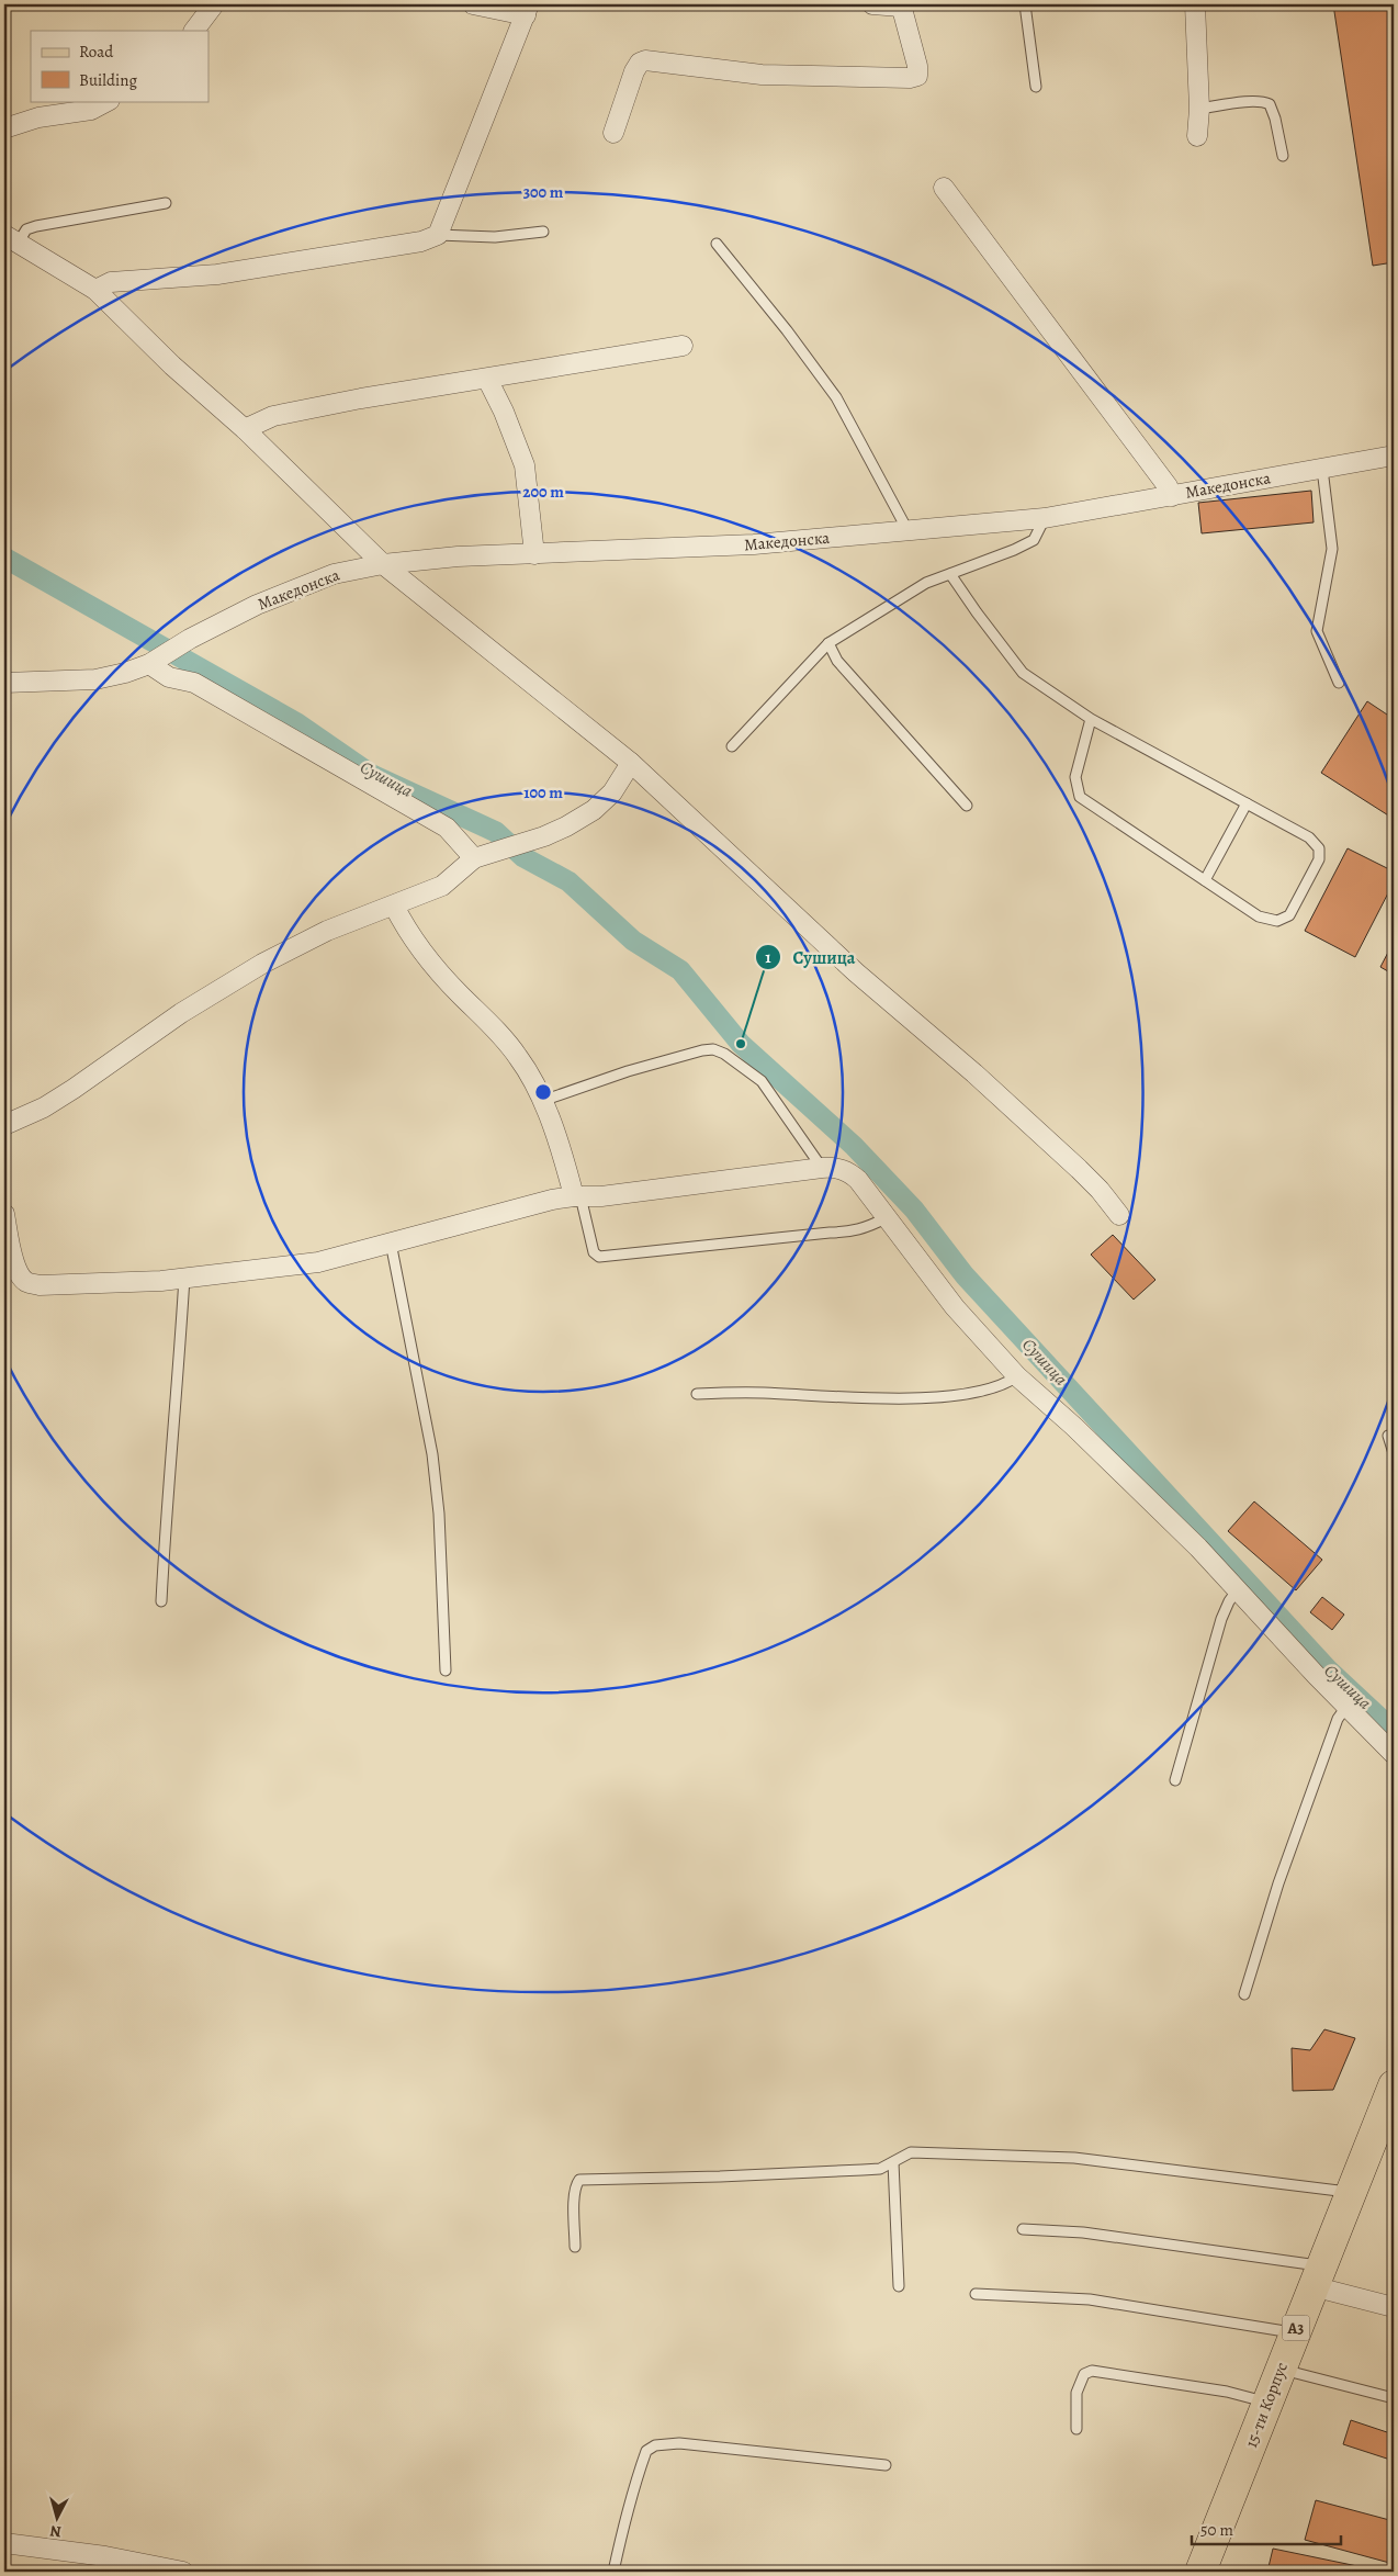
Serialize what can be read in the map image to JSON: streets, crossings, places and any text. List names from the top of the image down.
{
  "streets": {
    "main road": ["A3", "15-ти Корпус"],
    "street": ["Македонска"]
  },
  "water": ["Сушица"],
  "places": ["Сушица"],
  "legend": ["Road", "Building"],
  "scale_bar": "50 m",
  "north": "bottom",
  "rings": ["300 m", "200 m", "100 m"]
}
